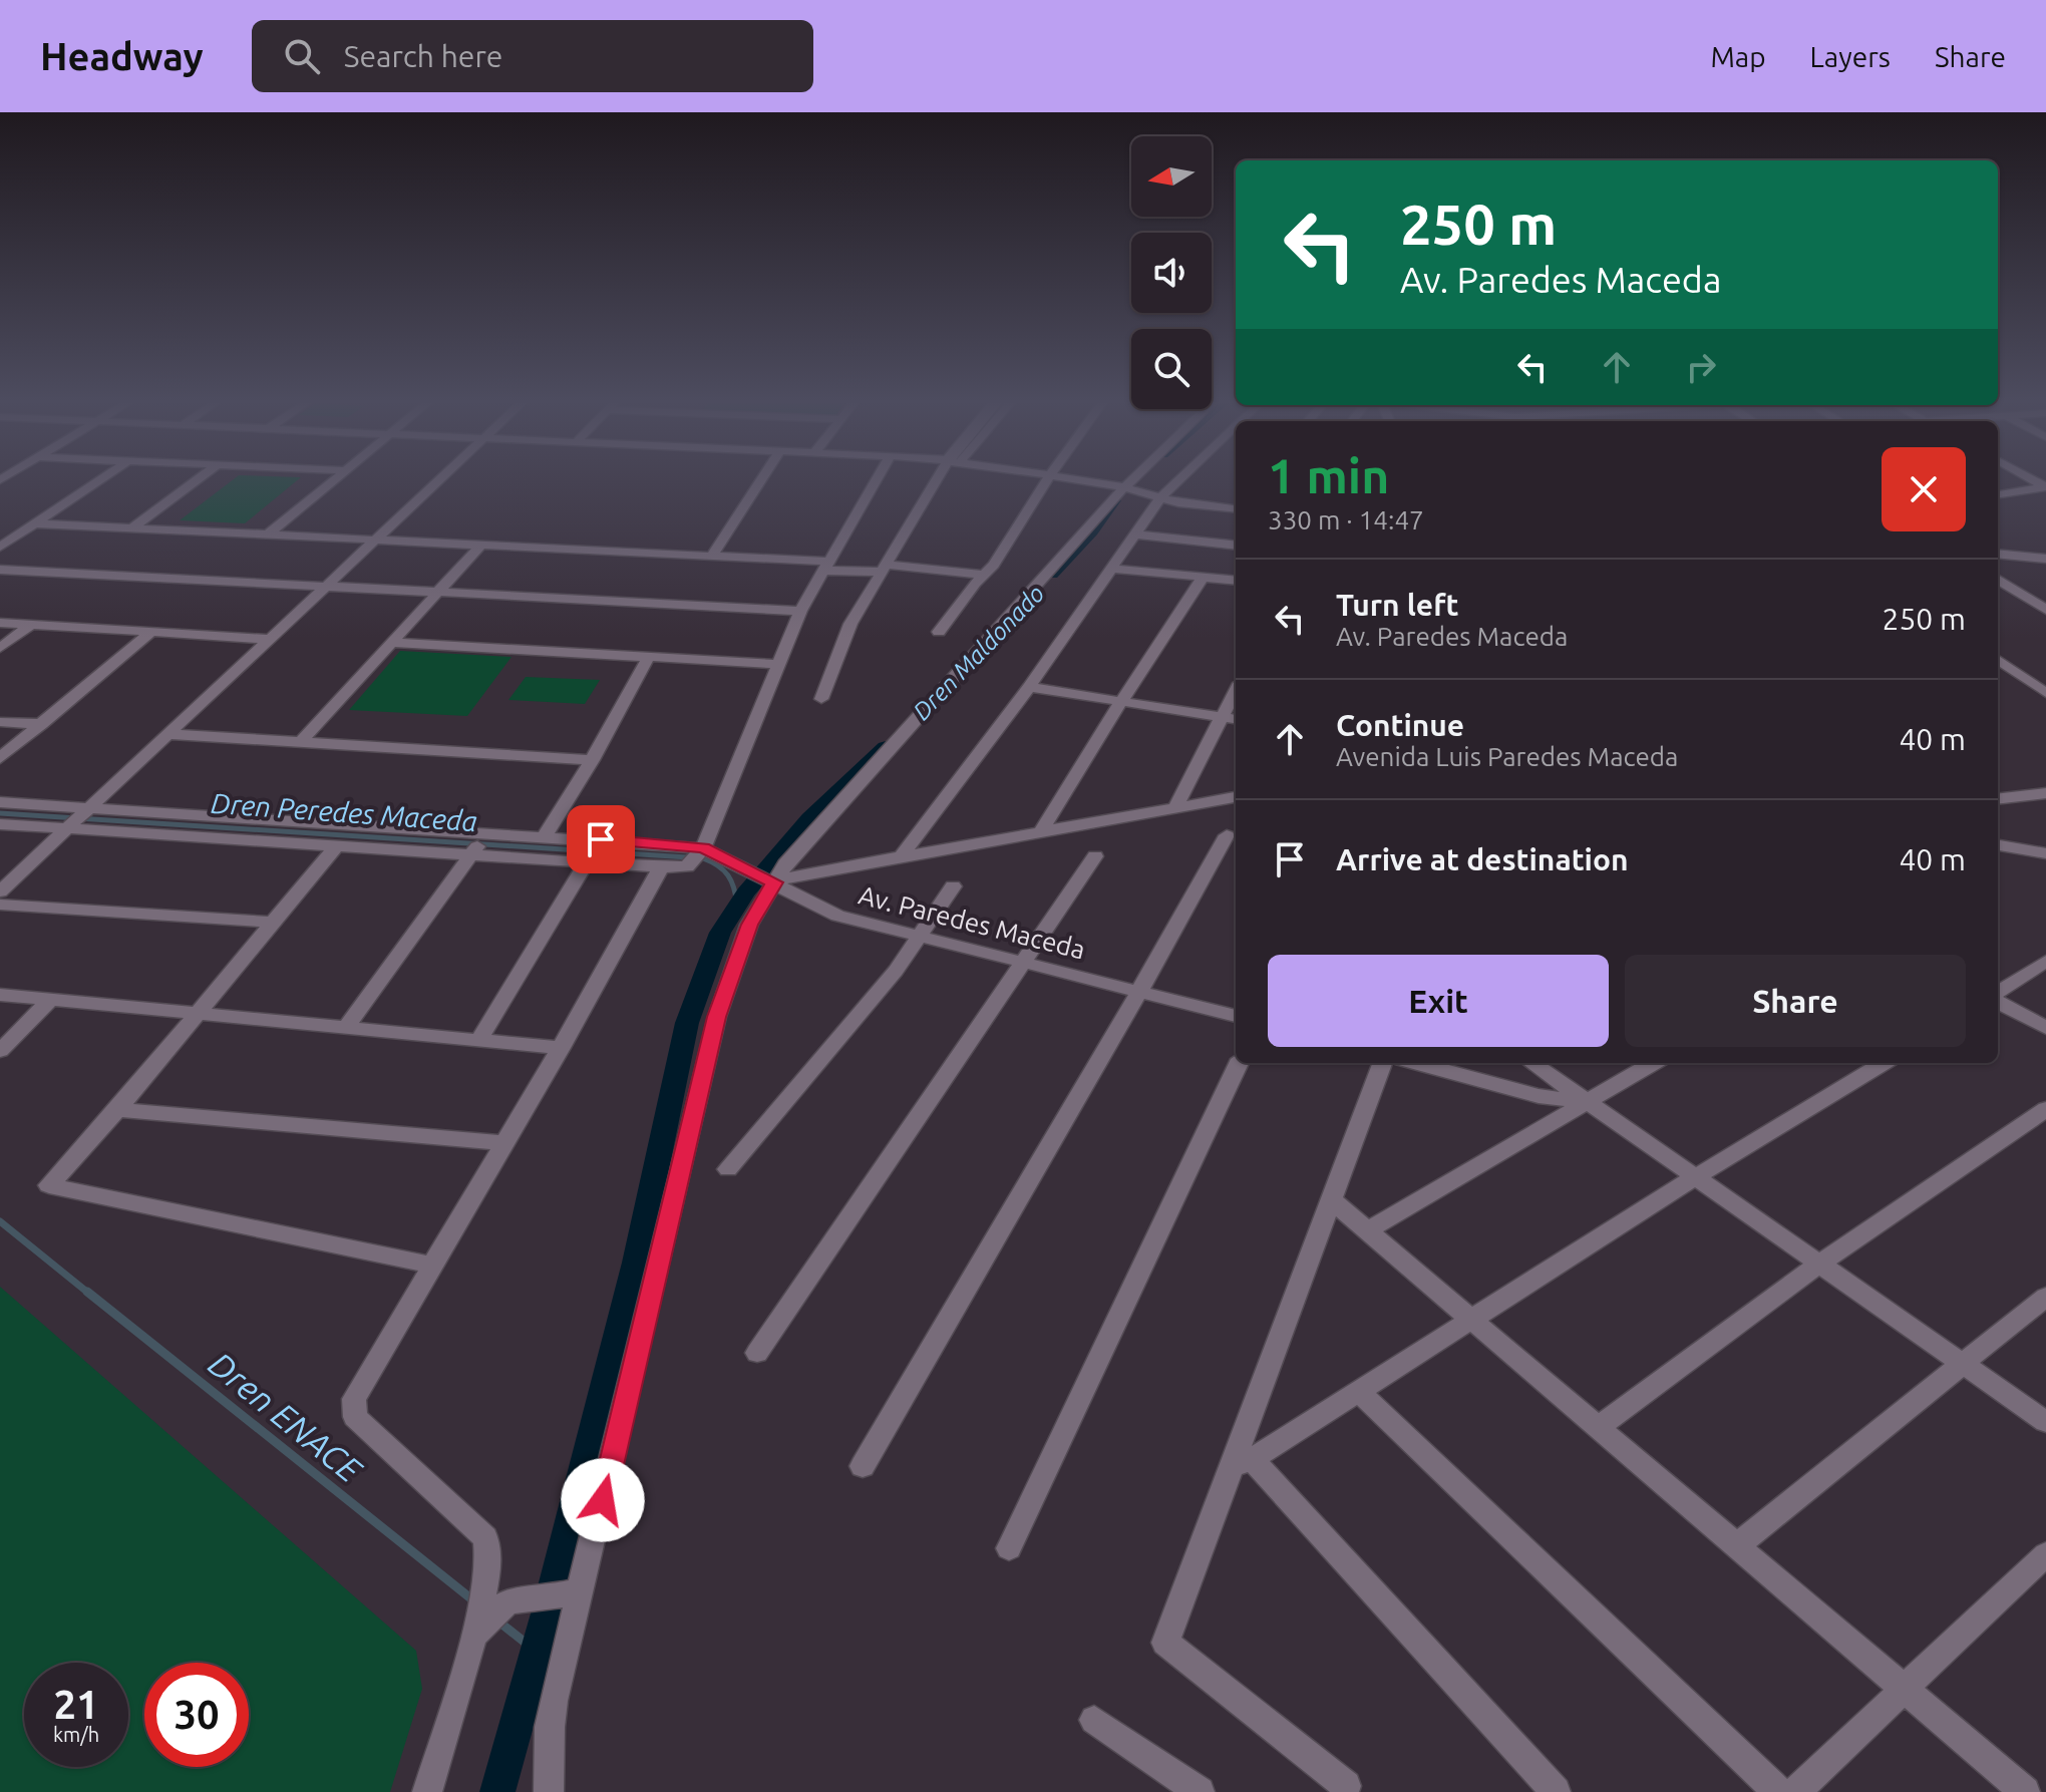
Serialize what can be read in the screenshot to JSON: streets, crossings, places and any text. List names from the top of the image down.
{
  "streets": {
    "street": ["Av. Paredes Maceda"]
  },
  "water": ["Dren Maldonado", "Dren Peredes Maceda", "Dren ENACE"],
  "north": "left",
  "page": {
    "header": "Headway",
    "search": "Search here",
    "nav": ["Map", "Layers", "Share"],
    "turn": ["250 m", "Av. Paredes Maceda"],
    "heading": ["1 min", "330 m · 14:47"],
    "list": [
      {
        "name": "Turn left",
        "note": "Av. Paredes Maceda",
        "value": "250 m"
      },
      {
        "name": "Continue",
        "note": "Avenida Luis Paredes Maceda",
        "value": "40 m"
      },
      {
        "name": "Arrive at destination",
        "value": "40 m"
      }
    ],
    "buttons": ["Exit", "Share"],
    "speed": "21 km/h",
    "limit": "30"
  }
}
